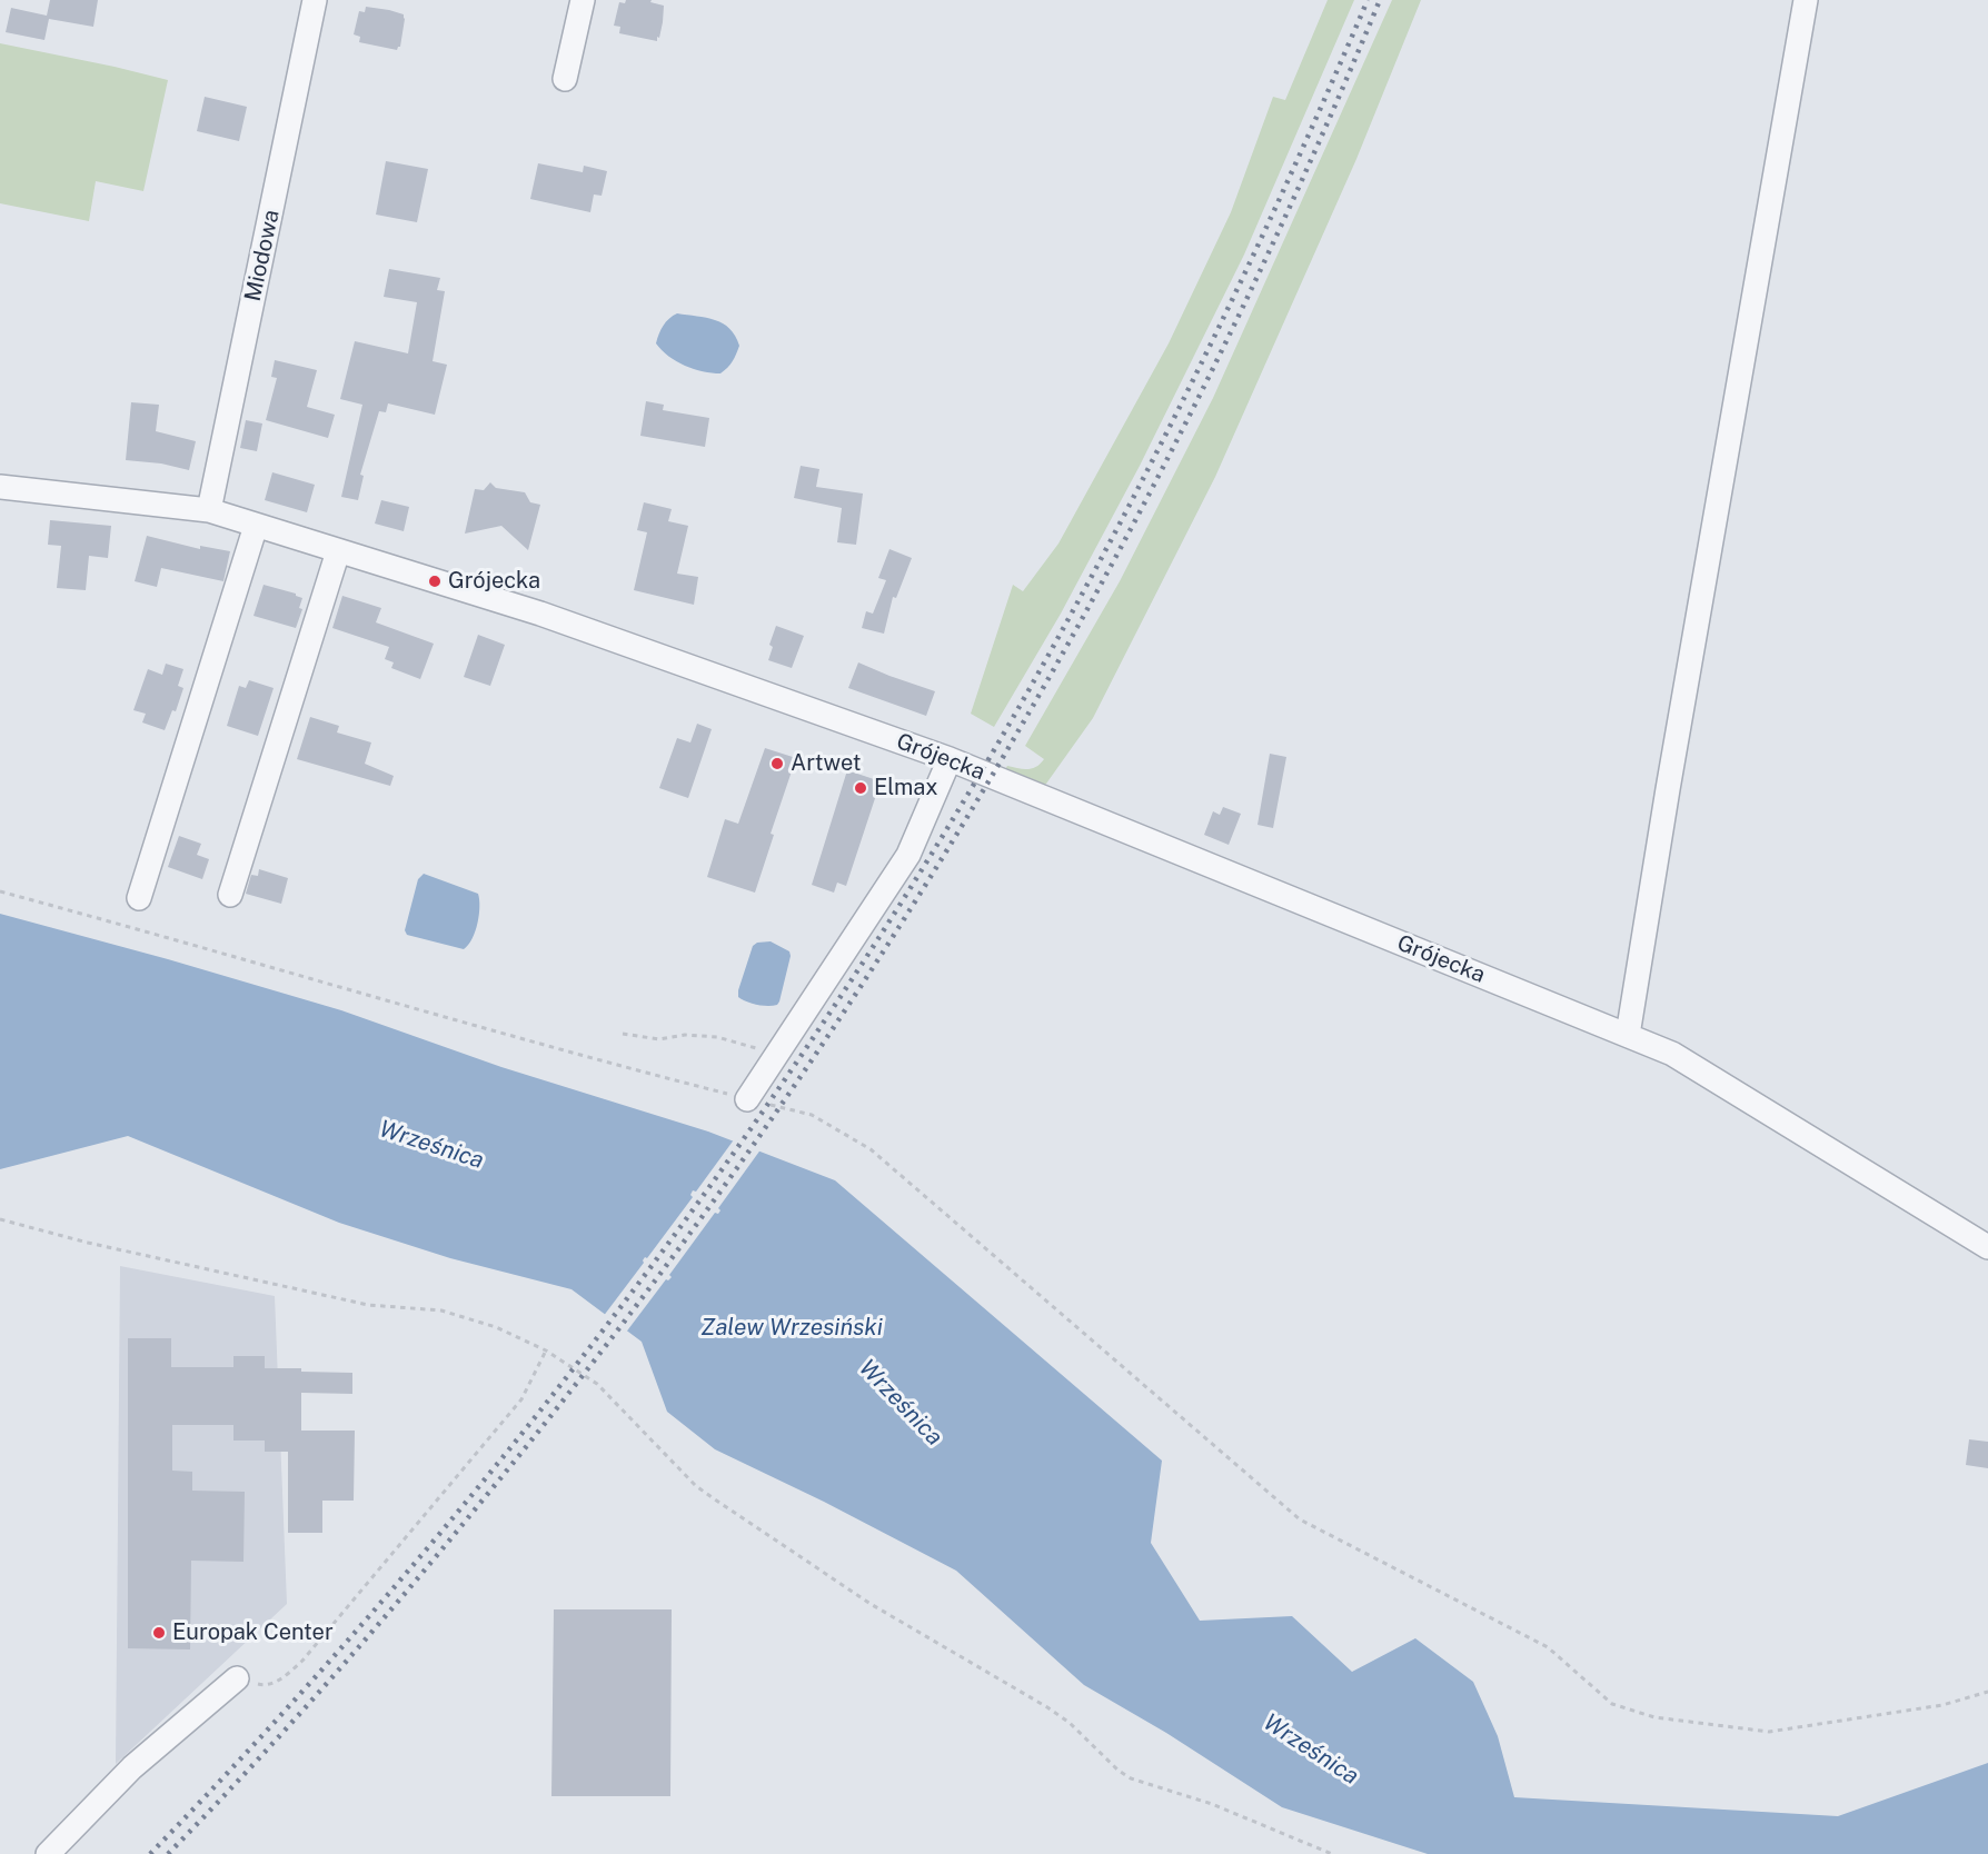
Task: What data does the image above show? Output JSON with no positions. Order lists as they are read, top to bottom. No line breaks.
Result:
{"streets":{"street":["Miodowa","Grójecka"]},"crossings":[["Miodowa","Grójecka"]],"water":["Wrześnica","Zalew Wrzesiński"],"places":["Grójecka","Artwet","Elmax","Europak Center"]}
